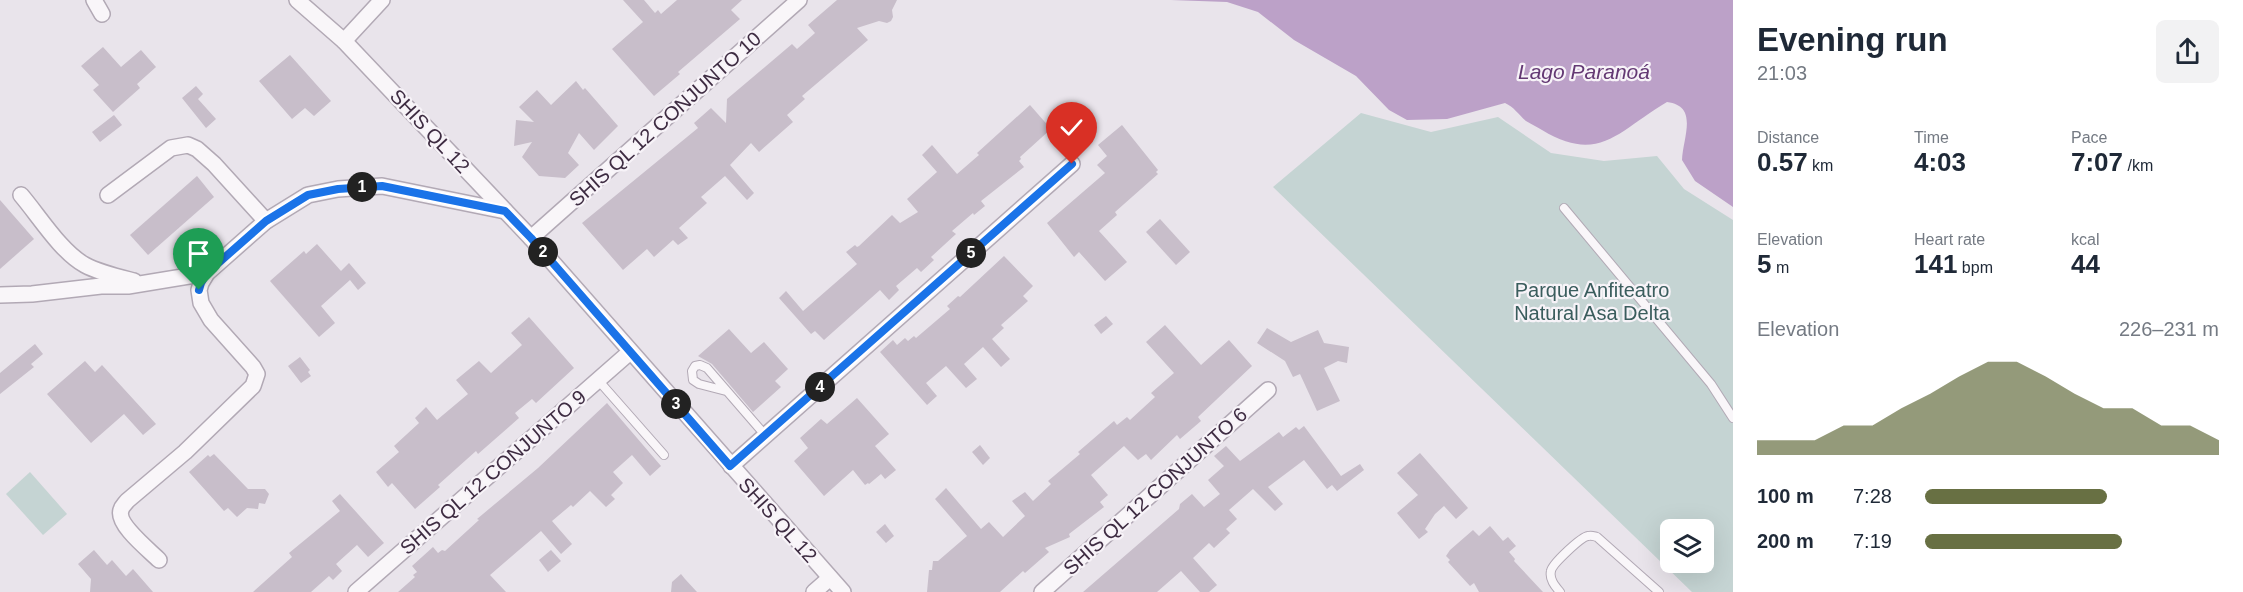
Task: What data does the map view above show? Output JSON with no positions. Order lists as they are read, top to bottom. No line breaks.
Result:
{"streets":{"street":["SHIS QL 12 CONJUNTO 10","SHIS QL 12","SHIS QL 12 CONJUNTO 9","SHIS QL 12 CONJUNTO 6"]},"crossings":[["SHIS QL 12 CONJUNTO 10","SHIS QL 12"],["SHIS QL 12","SHIS QL 12 CONJUNTO 9"]],"water":["Lago Paranoá"],"parks":["Parque Anfiteatro Natural Asa Delta"],"page":{"heading":["Evening run","21:03"],"stats":[["Distance","0.57 km"],["Time","4:03"],["Pace","7:07 /km"],["Elevation","5 m"],["Heart rate","141 bpm"],["kcal","44"]],"pins":["1","2","5","4","3"],"chart":["Elevation","226–231 m"],"list":[{"name":"100 m","note":"7:28"},{"name":"200 m","note":"7:19"}]}}
